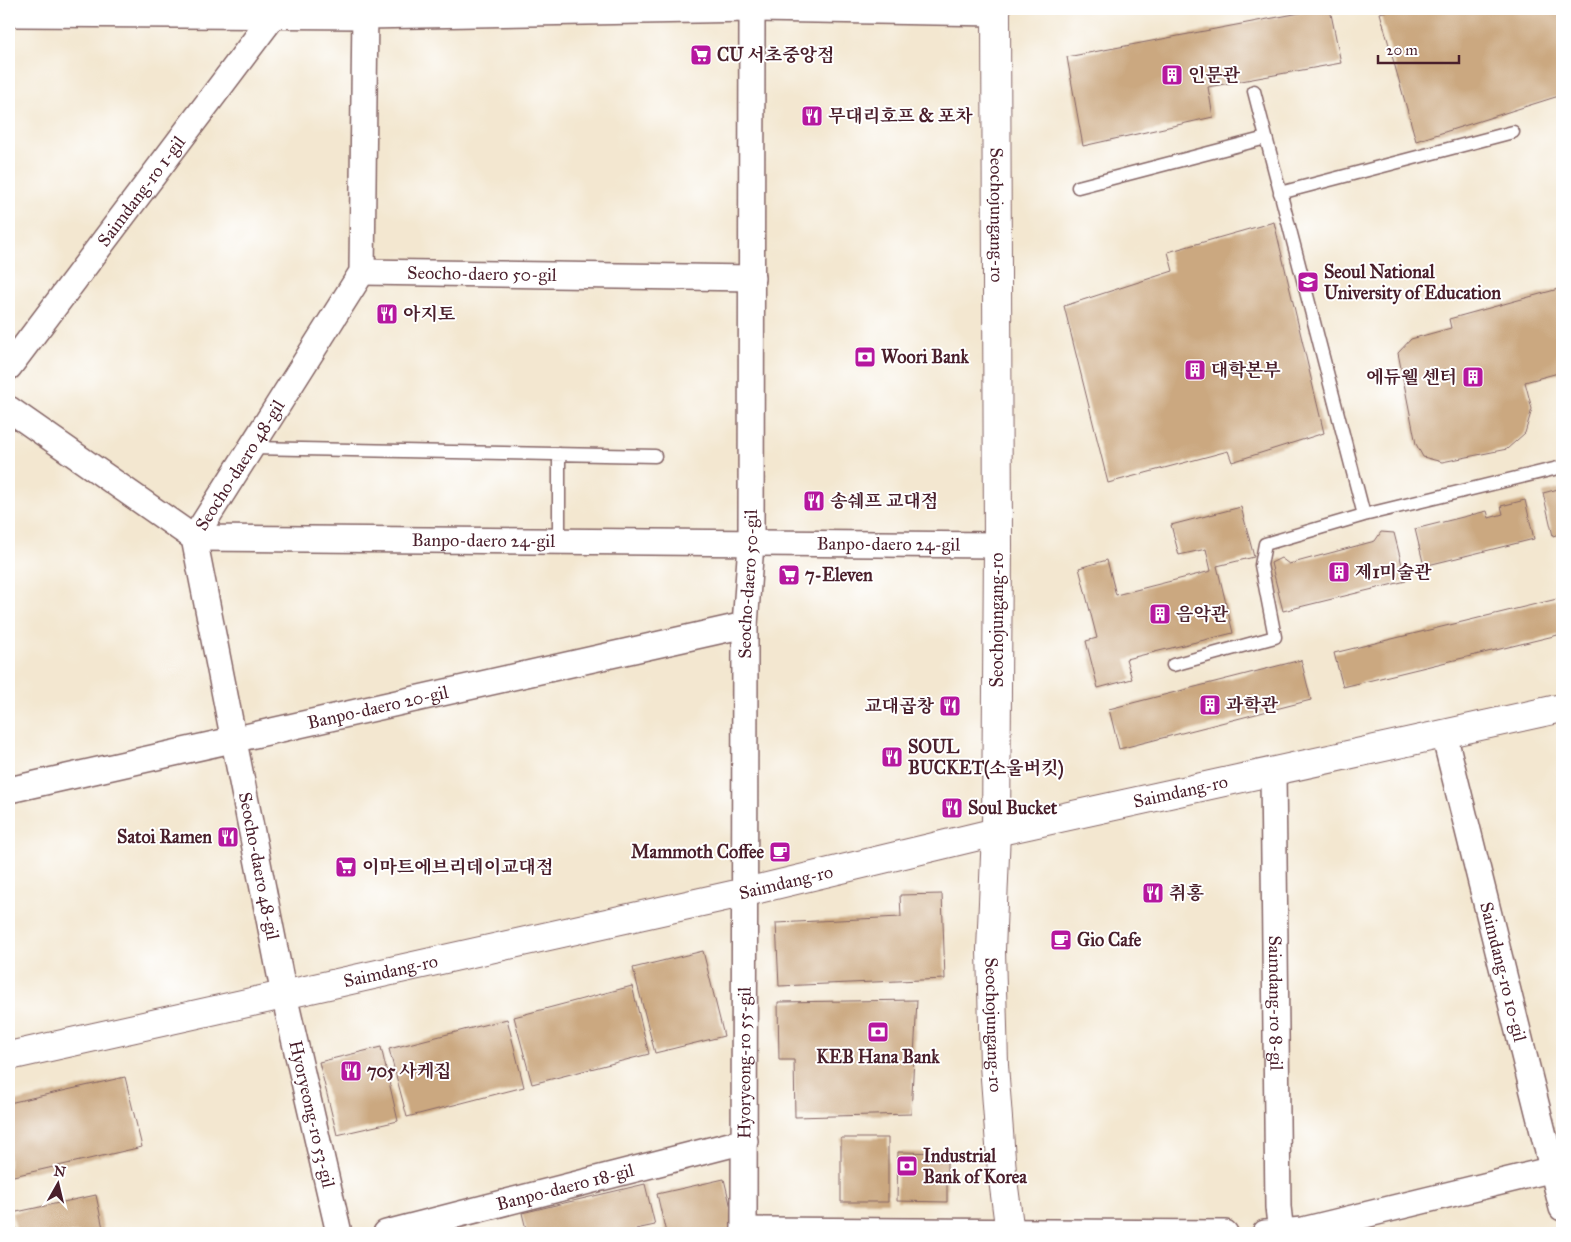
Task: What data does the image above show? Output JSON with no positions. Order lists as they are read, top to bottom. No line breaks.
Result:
{"streets":{"main road":["Seochojungang-ro","Saimdang-ro"],"street":["Saimdang-ro 1-gil","Seocho-daero 50-gil","Seocho-daero 48-gil","Banpo-daero 24-gil","Banpo-daero 20-gil","Saimdang-ro 10-gil","Saimdang-ro 8-gil","Hyoryeong-ro 55-gil","Hyoryeong-ro 53-gil","Banpo-daero 18-gil"]},"crossings":[["Seochojungang-ro","Banpo-daero 24-gil"],["Seochojungang-ro","Saimdang-ro"],["Seocho-daero 50-gil","Seocho-daero 48-gil"],["Seocho-daero 50-gil","Banpo-daero 24-gil"],["Seocho-daero 50-gil","Banpo-daero 20-gil"],["Seocho-daero 50-gil","Saimdang-ro"],["Seocho-daero 50-gil","Hyoryeong-ro 55-gil"],["Seocho-daero 48-gil","Banpo-daero 24-gil"],["Seocho-daero 48-gil","Banpo-daero 20-gil"],["Seocho-daero 48-gil","Saimdang-ro"],["Seocho-daero 48-gil","Hyoryeong-ro 53-gil"],["Saimdang-ro","Saimdang-ro 10-gil"],["Saimdang-ro","Saimdang-ro 8-gil"],["Saimdang-ro","Hyoryeong-ro 55-gil"],["Saimdang-ro","Hyoryeong-ro 53-gil"],["Hyoryeong-ro 55-gil","Banpo-daero 18-gil"]],"places":{"supermarket":["CU 서초중앙점","7-Eleven","이마트에브리데이교대점"],"building":["인문관","대학본부","에듀웰 센터","제1미술관","음악관","과학관"],"restaurant":["무대리호프 & 포차","아지토","송쉐프 교대점","교대곱창","SOUL BUCKET(소울버킷)","Soul Bucket","Satoi Ramen","취홍","705 사케집"],"school or university":["Seoul National University of Education"],"bank":["Woori Bank","KEB Hana Bank","Industrial Bank of Korea"],"cafe":["Mammoth Coffee","Gio Cafe"]},"scale_bar":"20 m","north":"top"}
